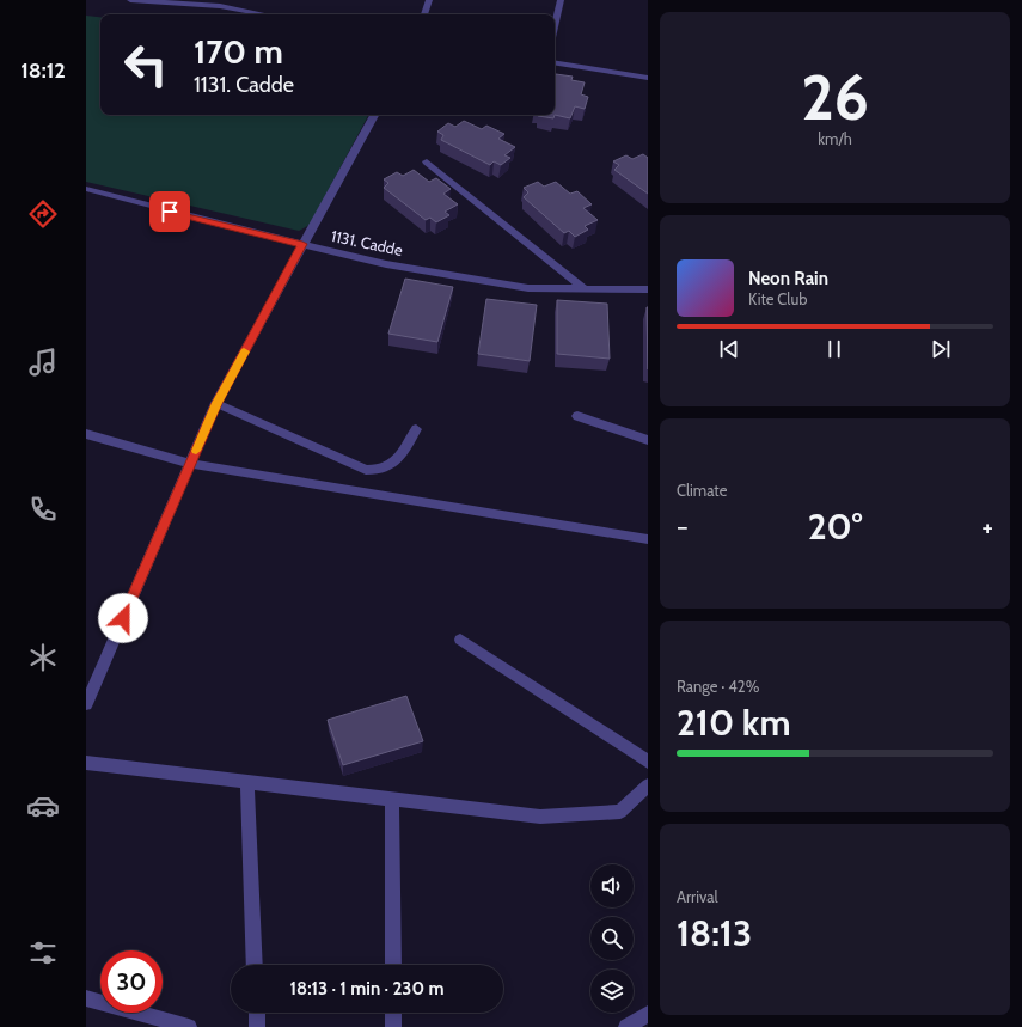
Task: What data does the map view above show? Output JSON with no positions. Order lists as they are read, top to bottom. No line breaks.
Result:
{"streets":{"street":["1131. Cadde"]},"page":{"tabs":"18:12","tile":[["26","km/h"],"Climate",["Range · 42%","210 km"],["Arrival","18:13"]],"turn":["170 m","1131. Cadde"],"song":["Neon Rain","Kite Club"],"heat":["−","20°","+"],"limit":"30","trip":"18:13 · 1 min · 230 m"}}
